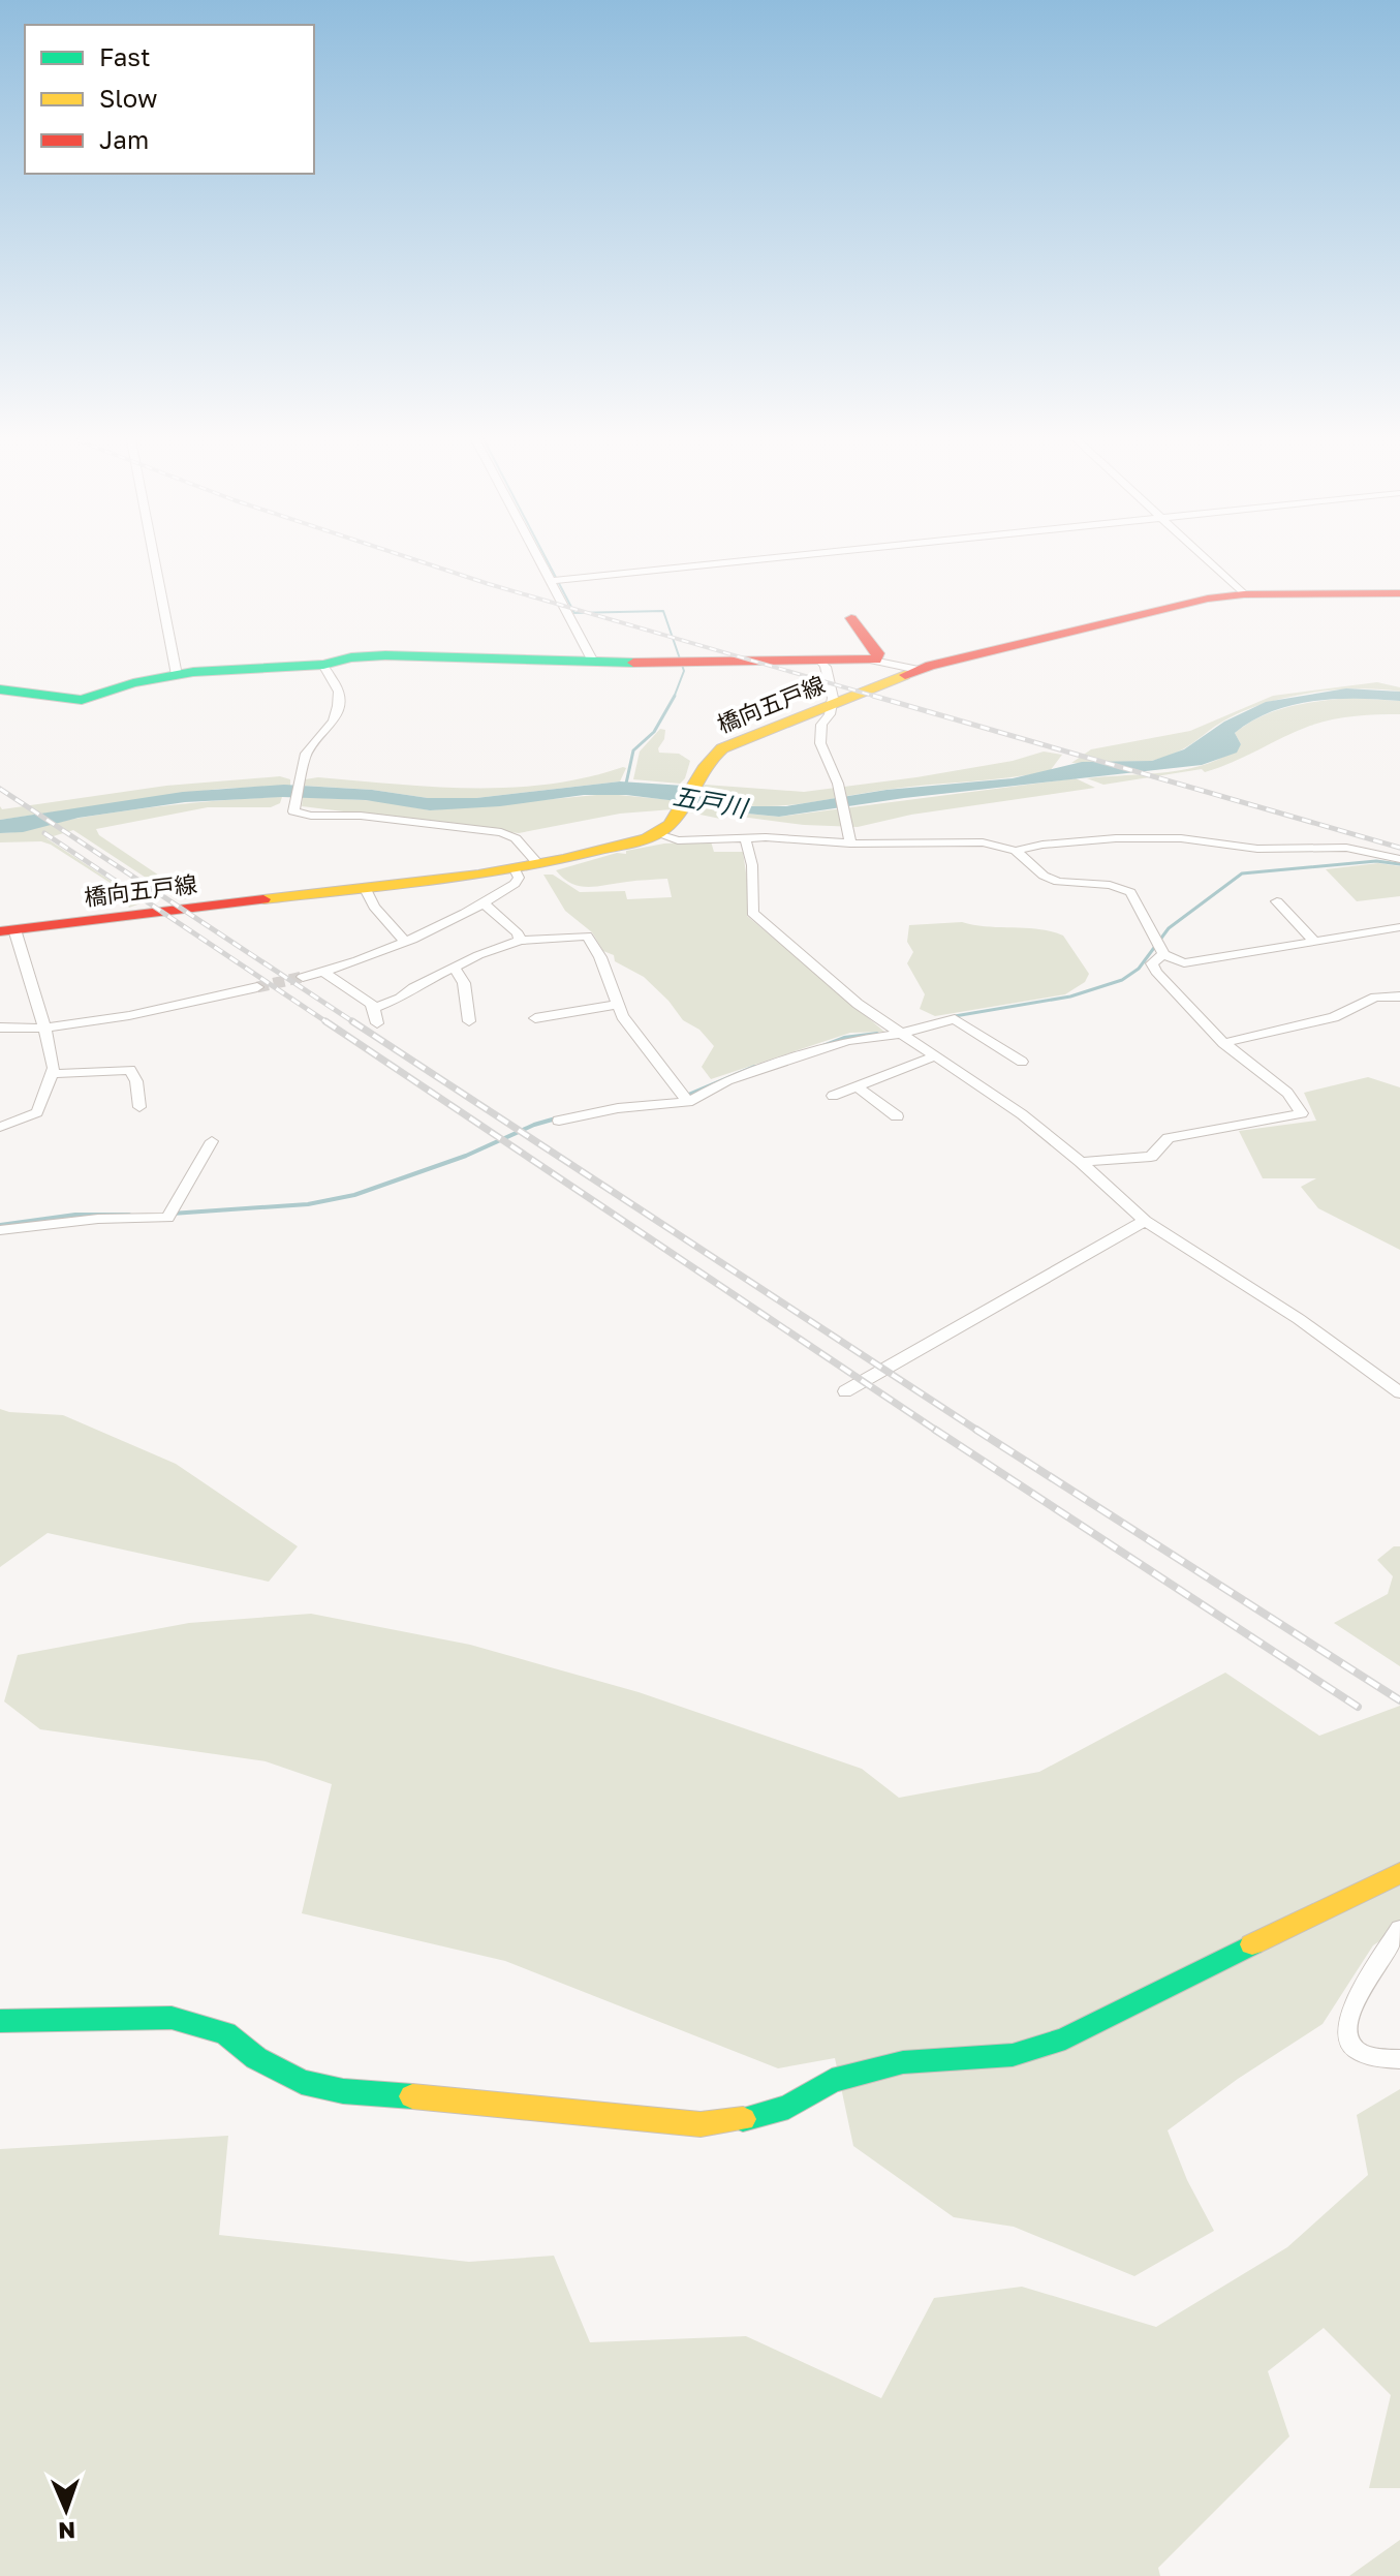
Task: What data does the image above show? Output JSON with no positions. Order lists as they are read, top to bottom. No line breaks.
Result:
{"streets":{"street":["橋向五戸線"]},"water":["五戸川"],"legend":["Fast","Slow","Jam"],"north":"bottom"}
